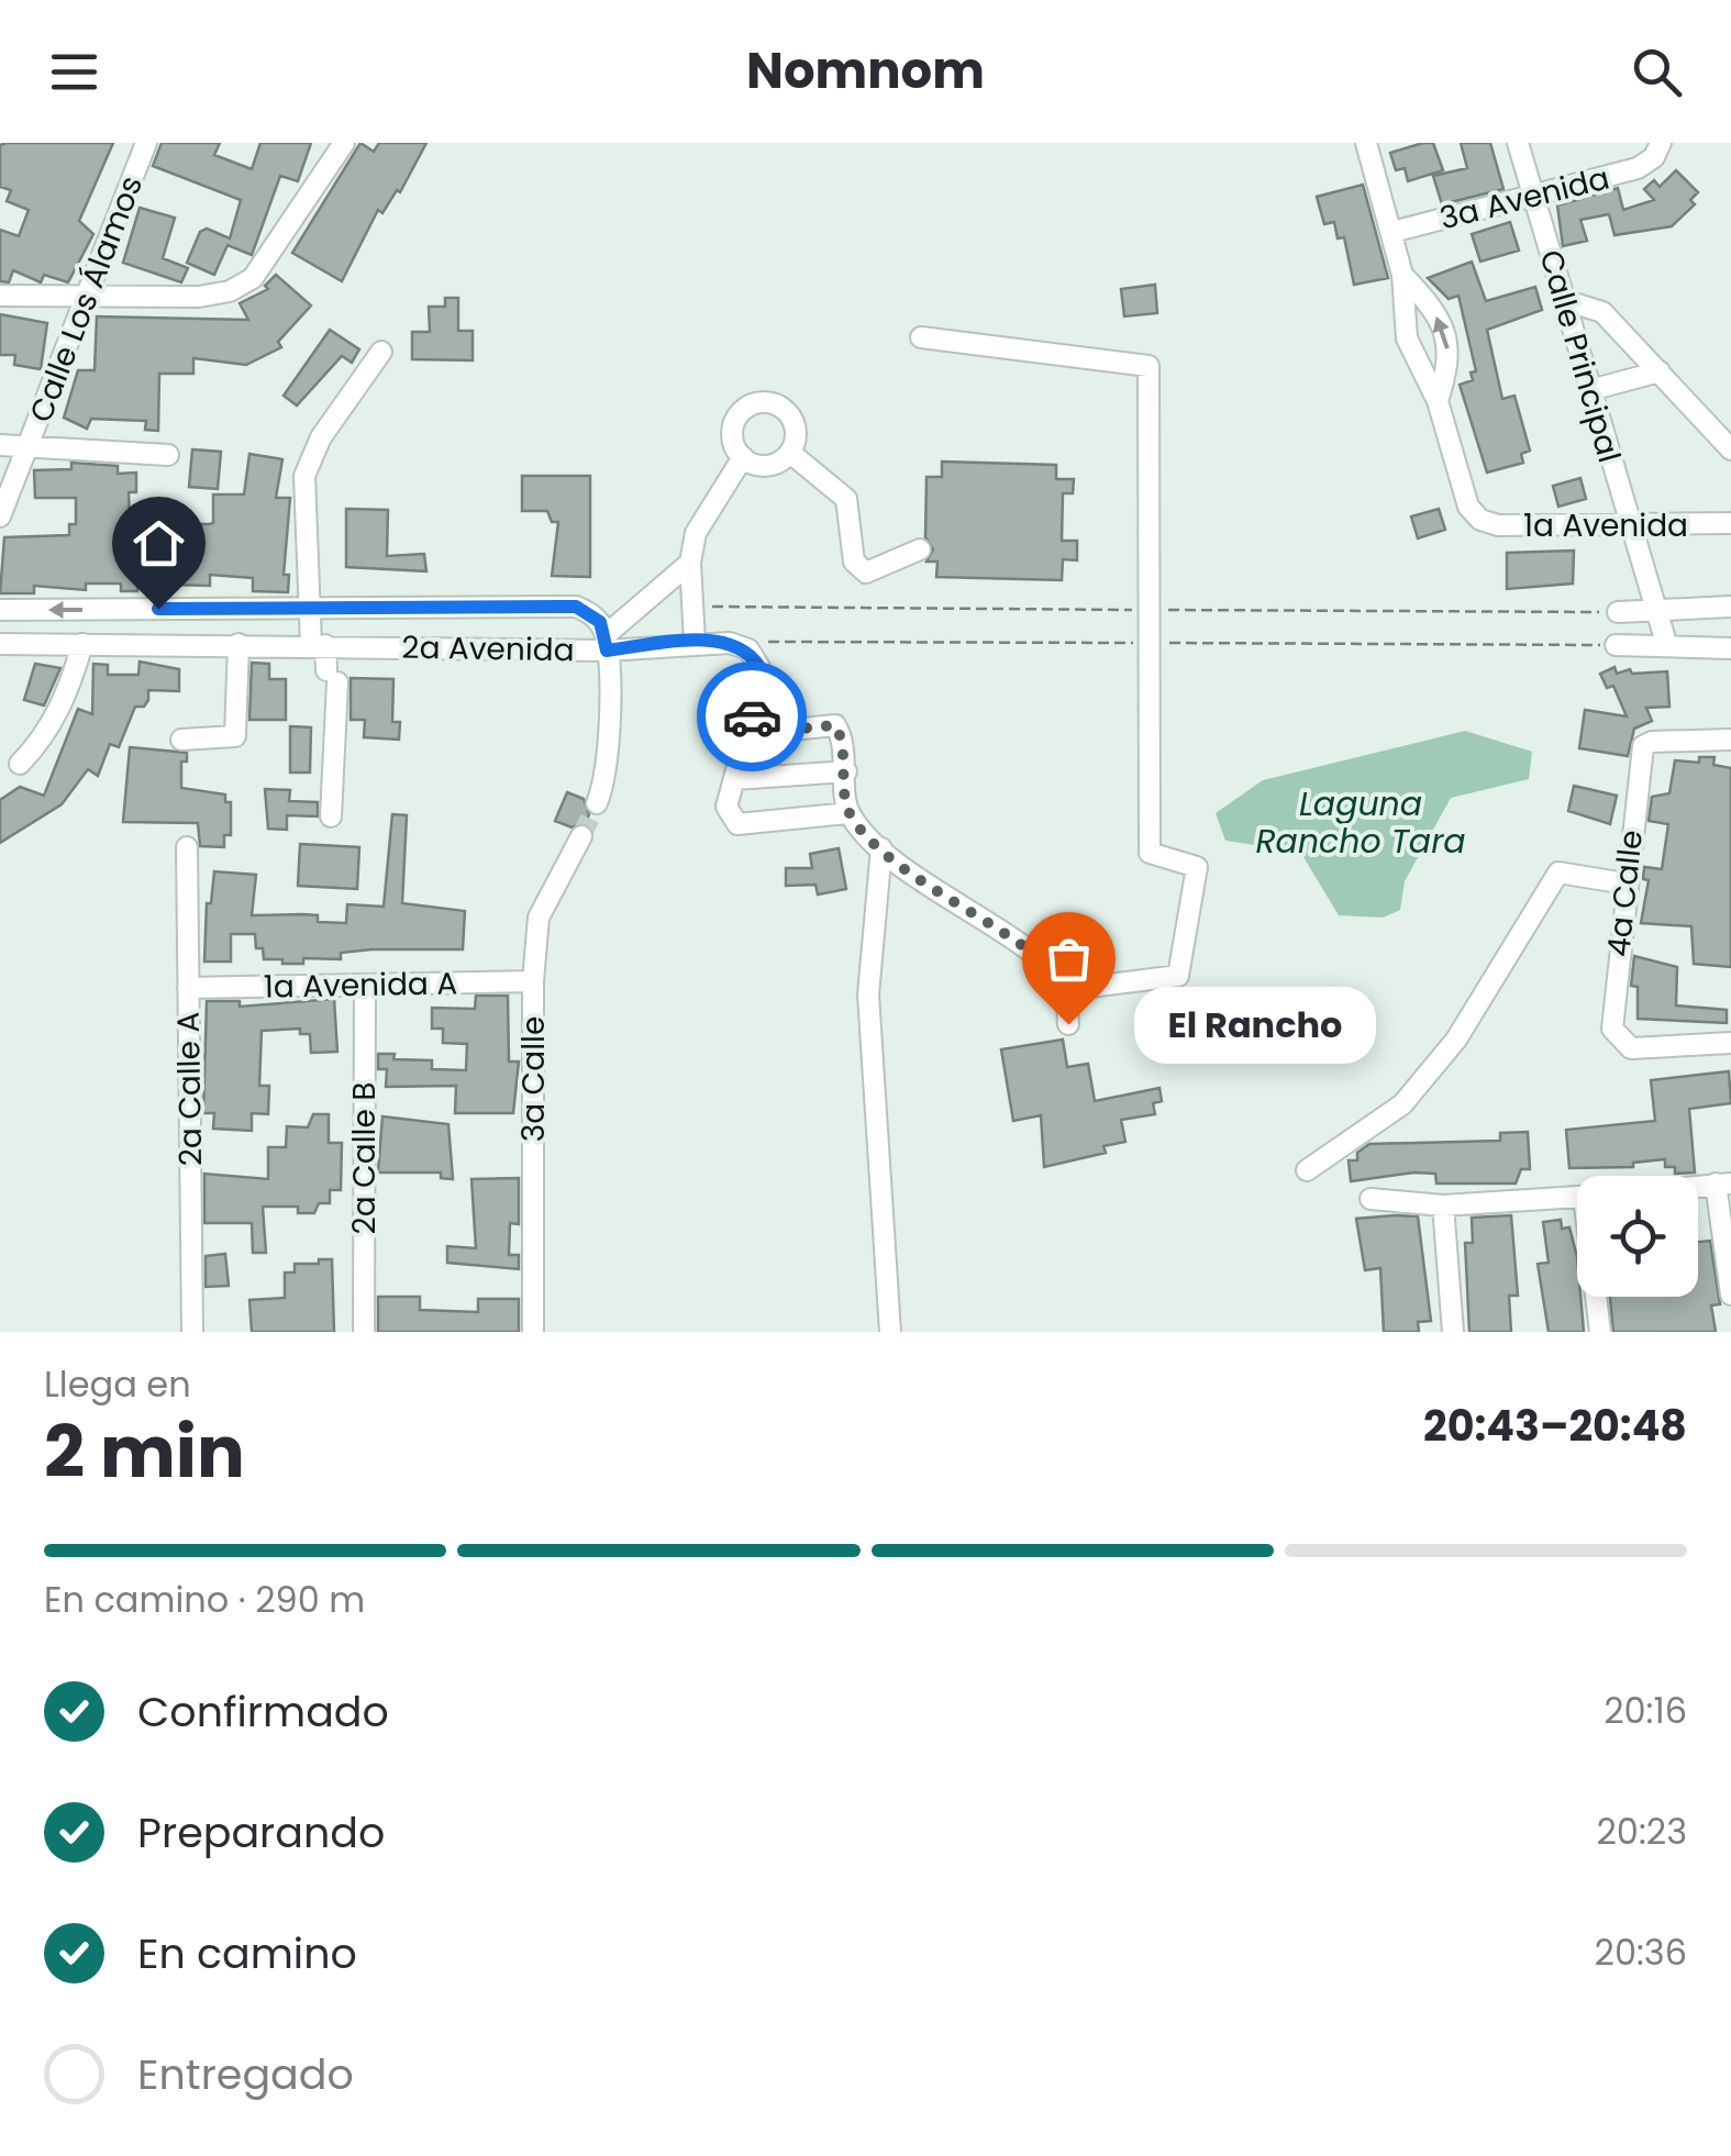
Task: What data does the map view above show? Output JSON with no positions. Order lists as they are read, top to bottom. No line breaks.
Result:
{"streets":{"street":["3a Avenida","Calle Los Álamos","Calle Principal","1a Avenida","2a Avenida","4a Calle","1a Avenida A","3a Calle","2a Calle A","2a Calle B"]},"crossings":[["3a Avenida","Calle Principal"],["Calle Principal","1a Avenida"],["1a Avenida A","3a Calle"],["1a Avenida A","2a Calle A"],["1a Avenida A","2a Calle B"]],"water":["Laguna Rancho Tara"],"places":["El Rancho"],"page":{"header":"Nomnom","bubble":"El Rancho","heading":["2 min","Llega en","20:43–20:48"],"bar":"En camino · 290 m","list":[["Confirmado","20:16"],["Preparando","20:23"],["En camino","20:36"],"Entregado"]}}
